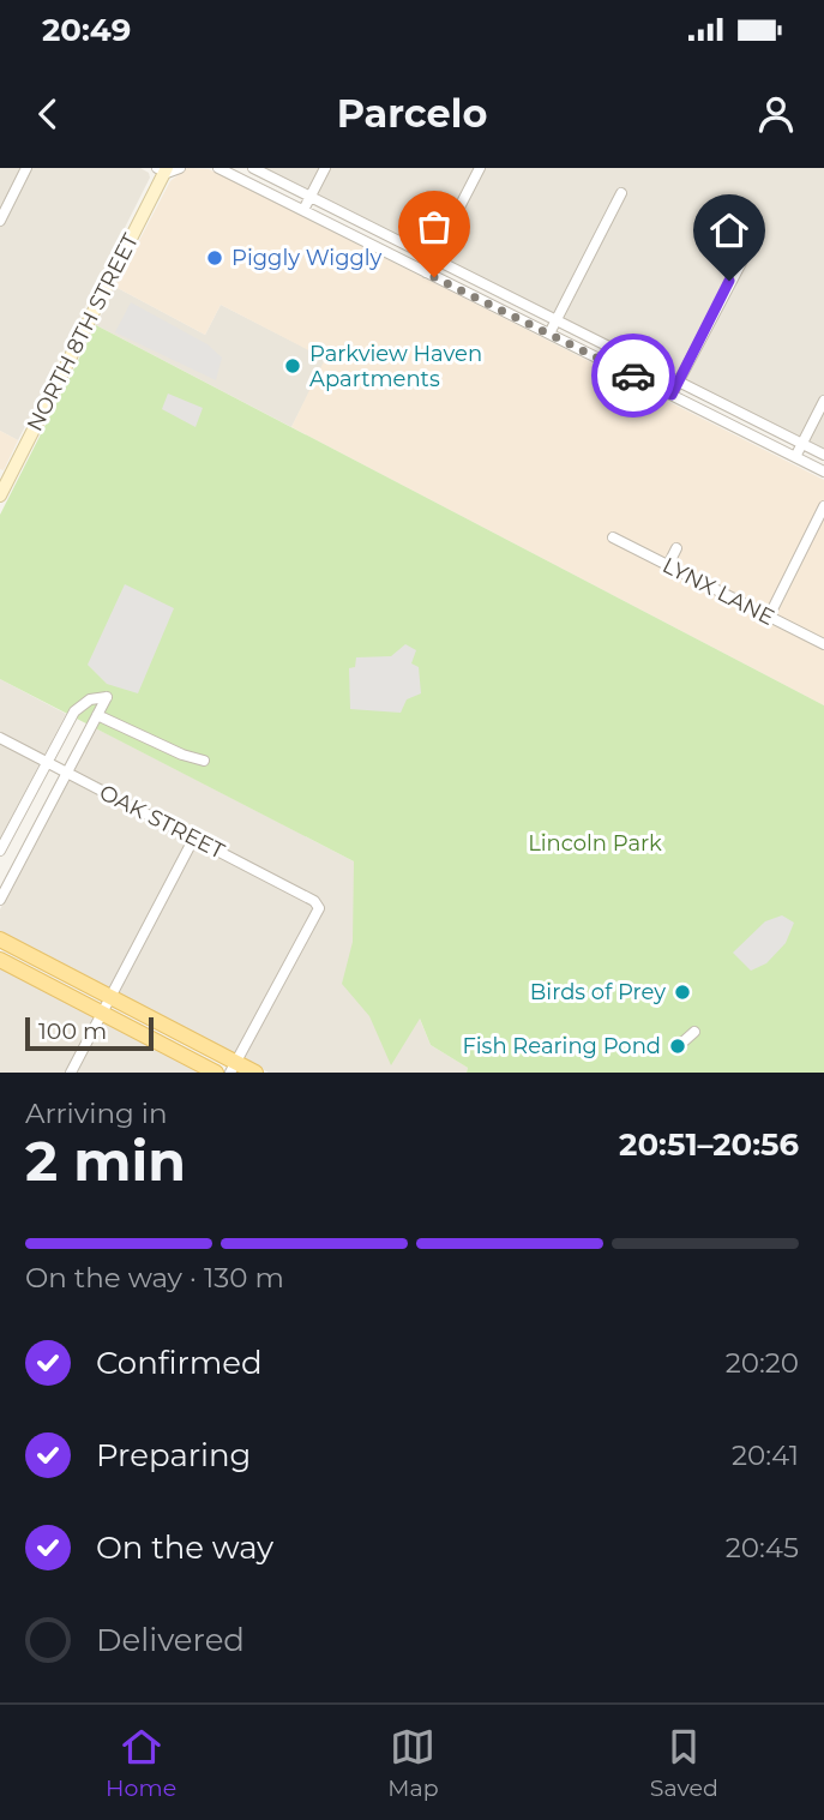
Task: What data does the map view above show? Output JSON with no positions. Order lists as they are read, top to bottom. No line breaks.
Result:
{"streets":{"street":["NORTH 8TH STREET","LYNX LANE","OAK STREET"]},"parks":["Lincoln Park"],"places":["Piggly Wiggly","Parkview Haven Apartments","Birds of Prey","Fish Rearing Pond"],"scale_bar":"100 m","page":{"status":"20:49","header":"Parcelo","scale":"100 m","heading":["2 min","Arriving in","20:51–20:56"],"bar":"On the way · 130 m","list":[["Confirmed","20:20"],["Preparing","20:41"],["On the way","20:45"],"Delivered"],"tabs":["Home","Map","Saved"]}}
